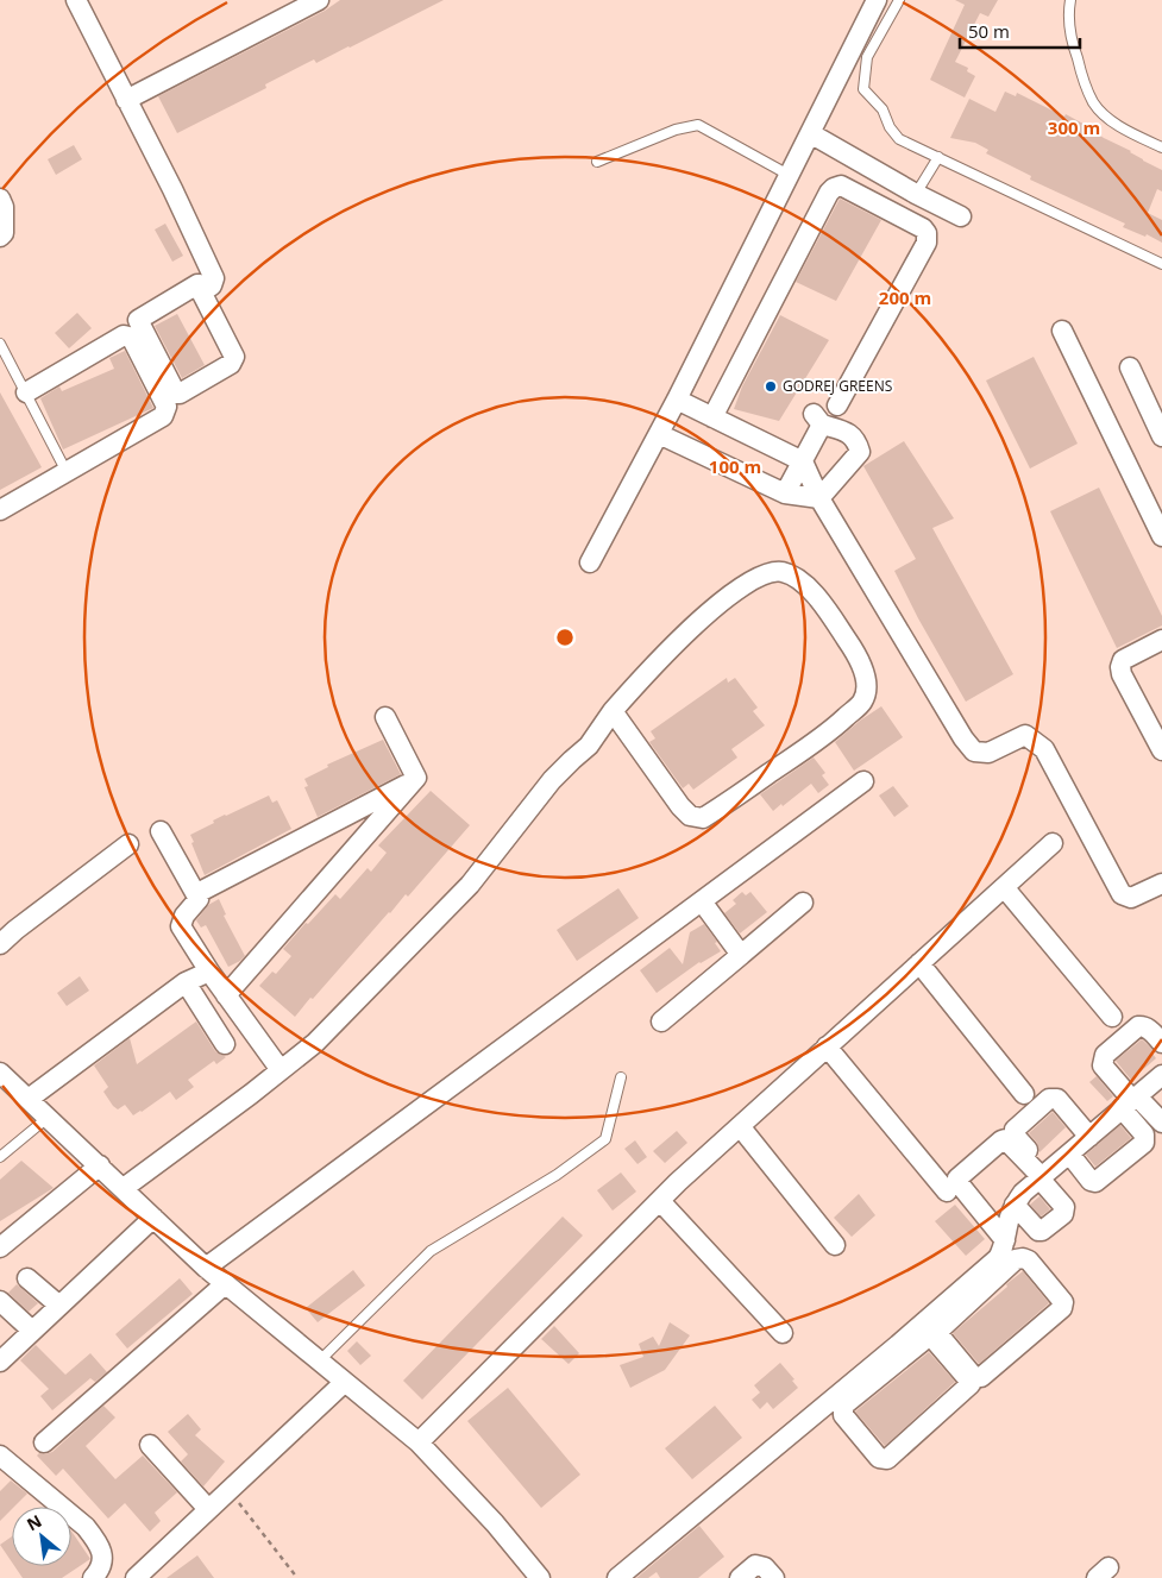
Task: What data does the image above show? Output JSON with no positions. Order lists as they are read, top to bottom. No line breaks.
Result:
{"places":["GODREJ GREENS"],"scale_bar":"50 m","north":"top left","rings":["300 m","200 m","100 m"]}
